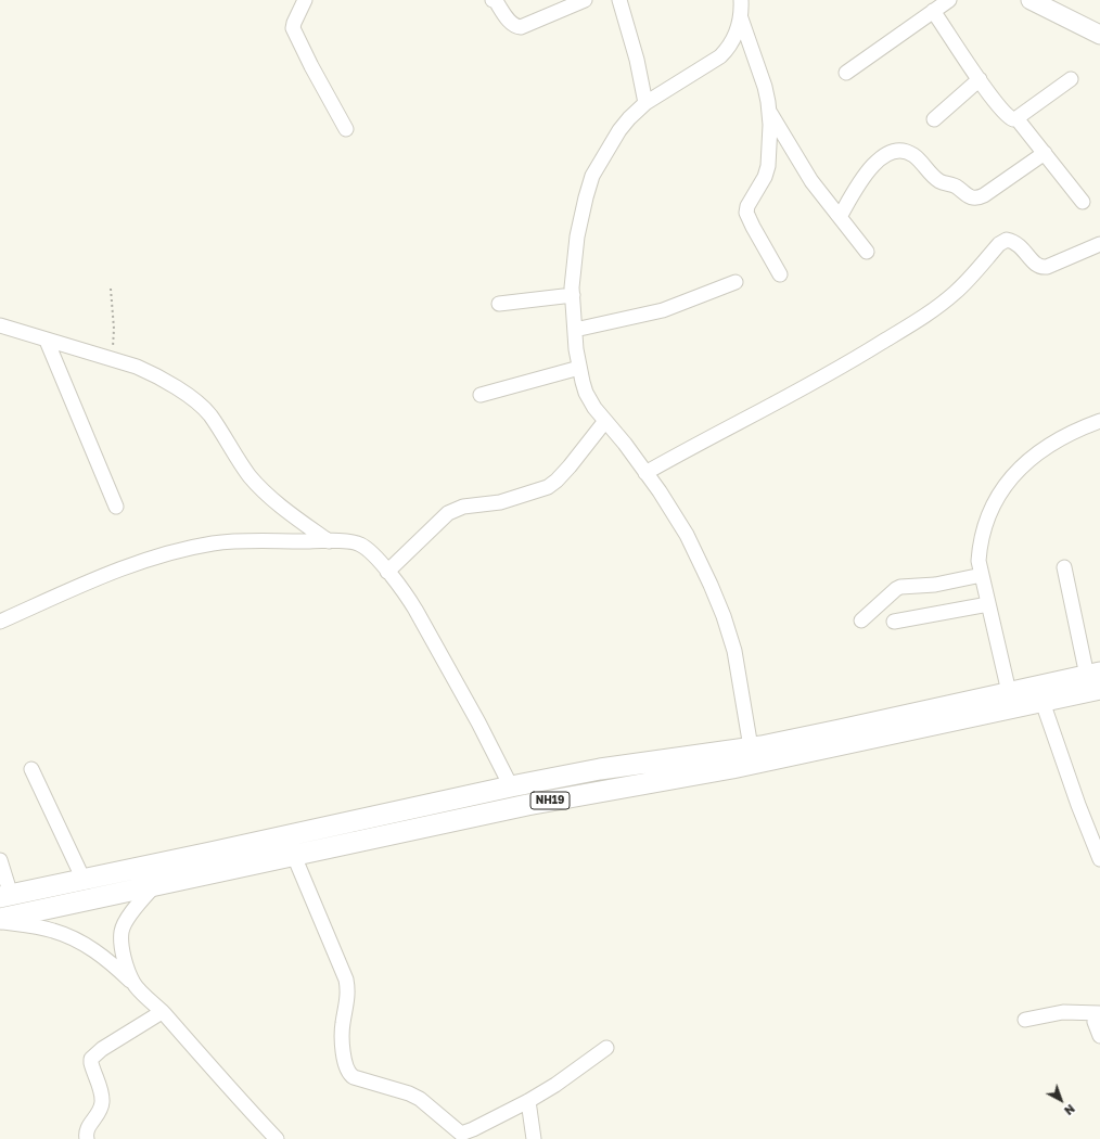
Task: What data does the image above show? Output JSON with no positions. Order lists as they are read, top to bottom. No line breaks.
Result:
{"streets":{"highway":["NH19"]},"north":"bottom right"}
